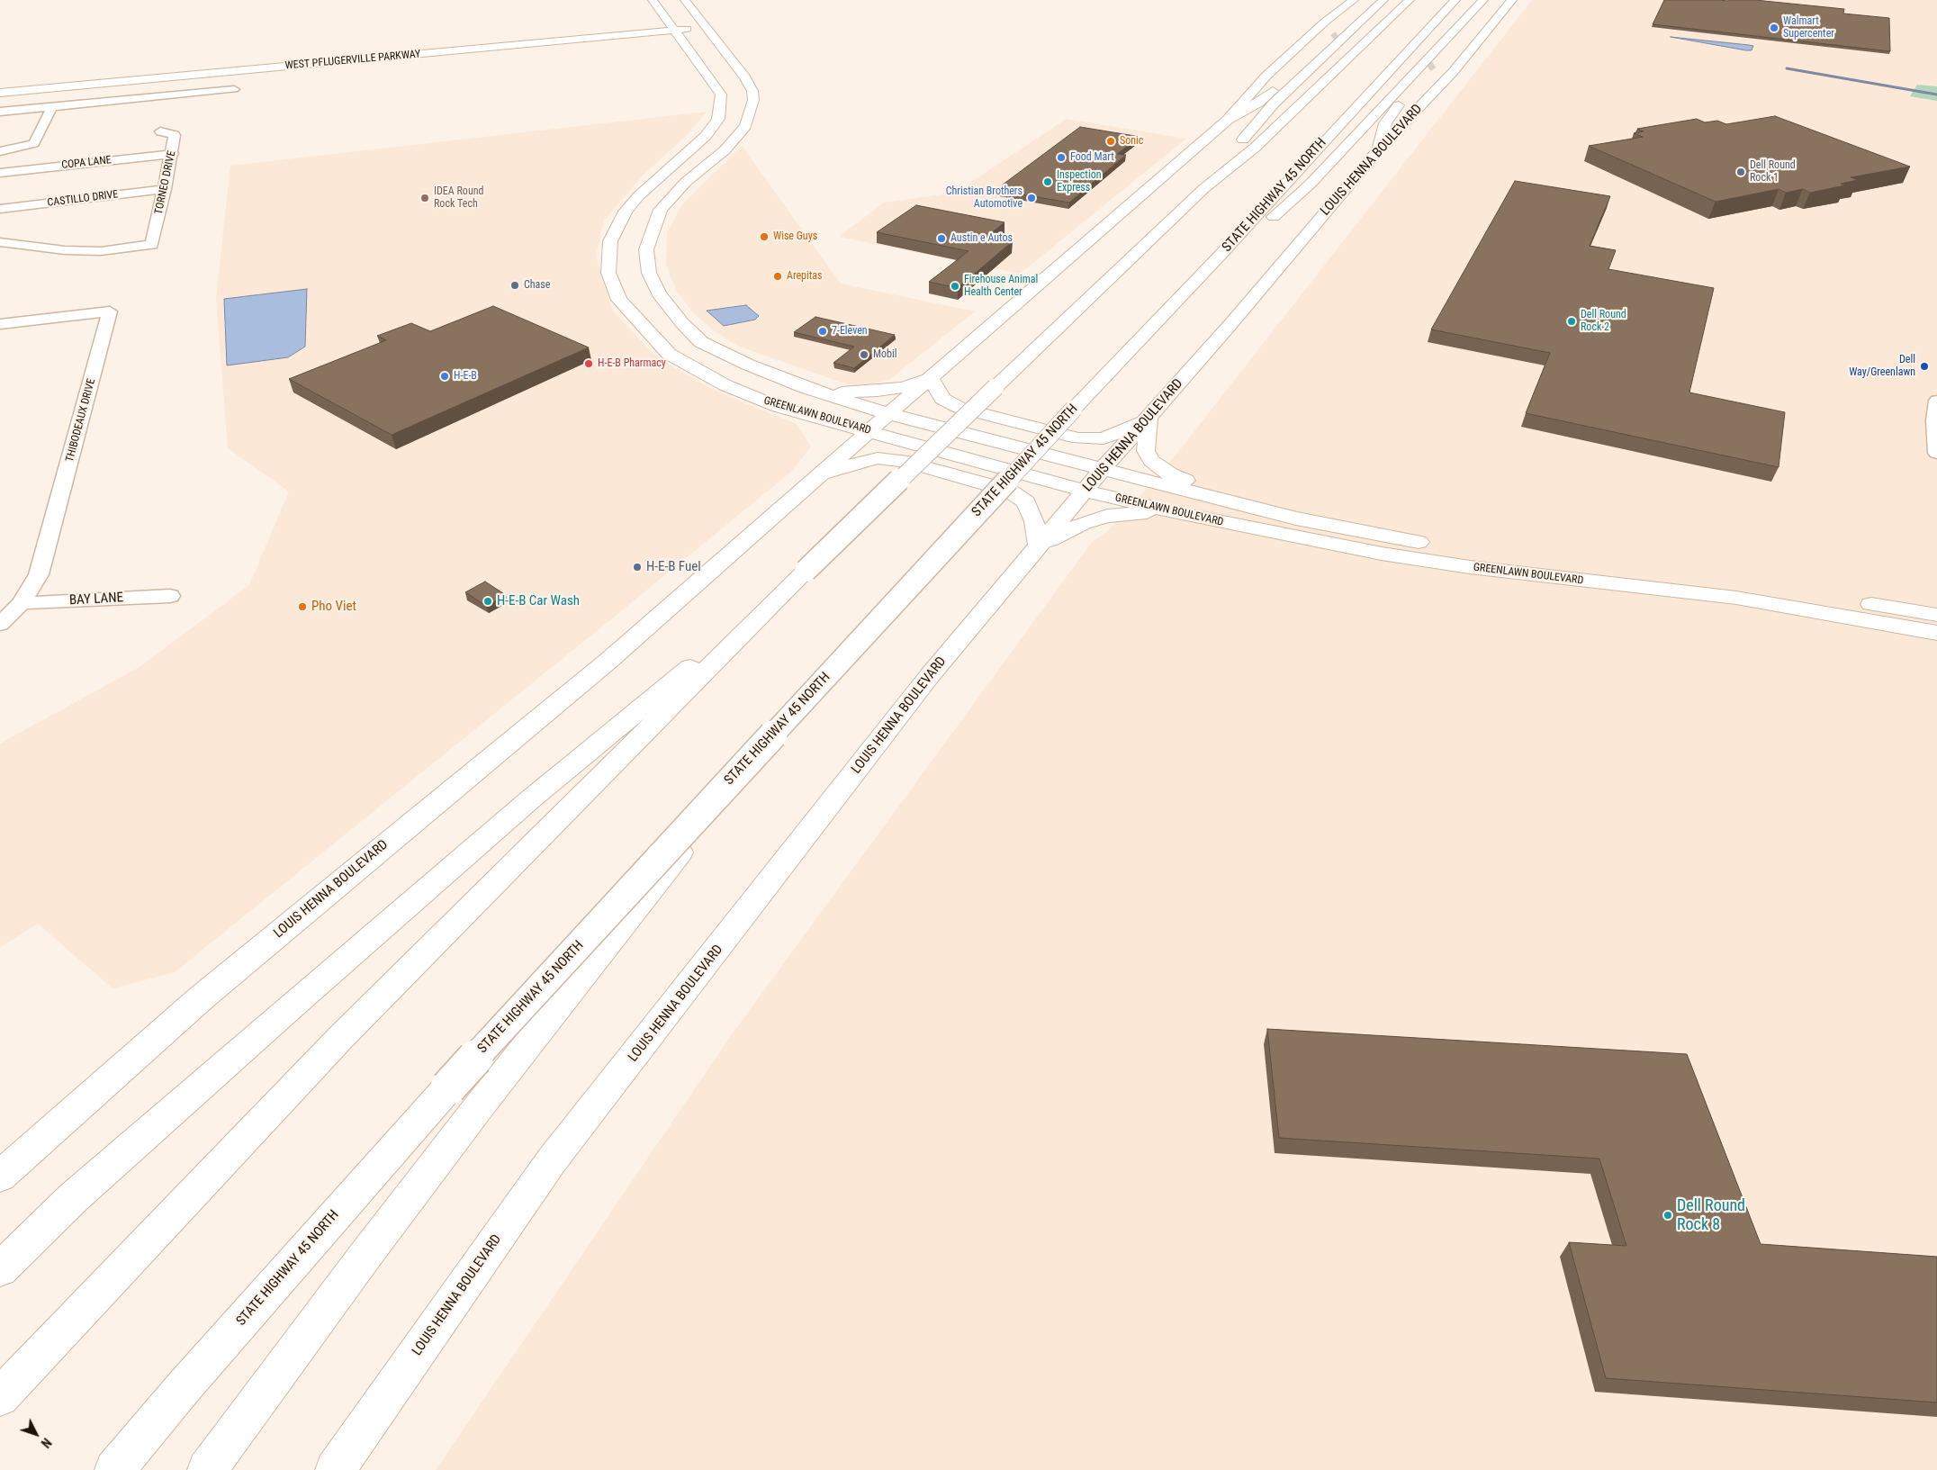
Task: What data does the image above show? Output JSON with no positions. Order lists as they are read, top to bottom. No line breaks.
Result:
{"streets":{"main road":["WEST PFLUGERVILLE PARKWAY","LOUIS HENNA BOULEVARD","STATE HIGHWAY 45 NORTH","GREENLAWN BOULEVARD"],"street":["COPA LANE","TORNEO DRIVE","CASTILLO DRIVE","THIBODEAUX DRIVE","BAY LANE"]},"crossings":[["WEST PFLUGERVILLE PARKWAY","GREENLAWN BOULEVARD"],["LOUIS HENNA BOULEVARD","GREENLAWN BOULEVARD"],["COPA LANE","TORNEO DRIVE"],["TORNEO DRIVE","CASTILLO DRIVE"],["THIBODEAUX DRIVE","BAY LANE"]],"places":["Walmart Supercenter","Sonic","Food Mart","Dell Round Rock 1","Inspection Express","IDEA Round Rock Tech","Christian Brothers Automotive","Wise Guys","Austin e Autos","Arepitas","Chase","Firehouse Animal Health Center","Dell Round Rock 2","7-Eleven","Mobil","H-E-B Pharmacy","Dell Way/Greenlawn","H-E-B","H-E-B Fuel","H-E-B Car Wash","Pho Viet","Dell Round Rock 8"],"north":"bottom right"}
